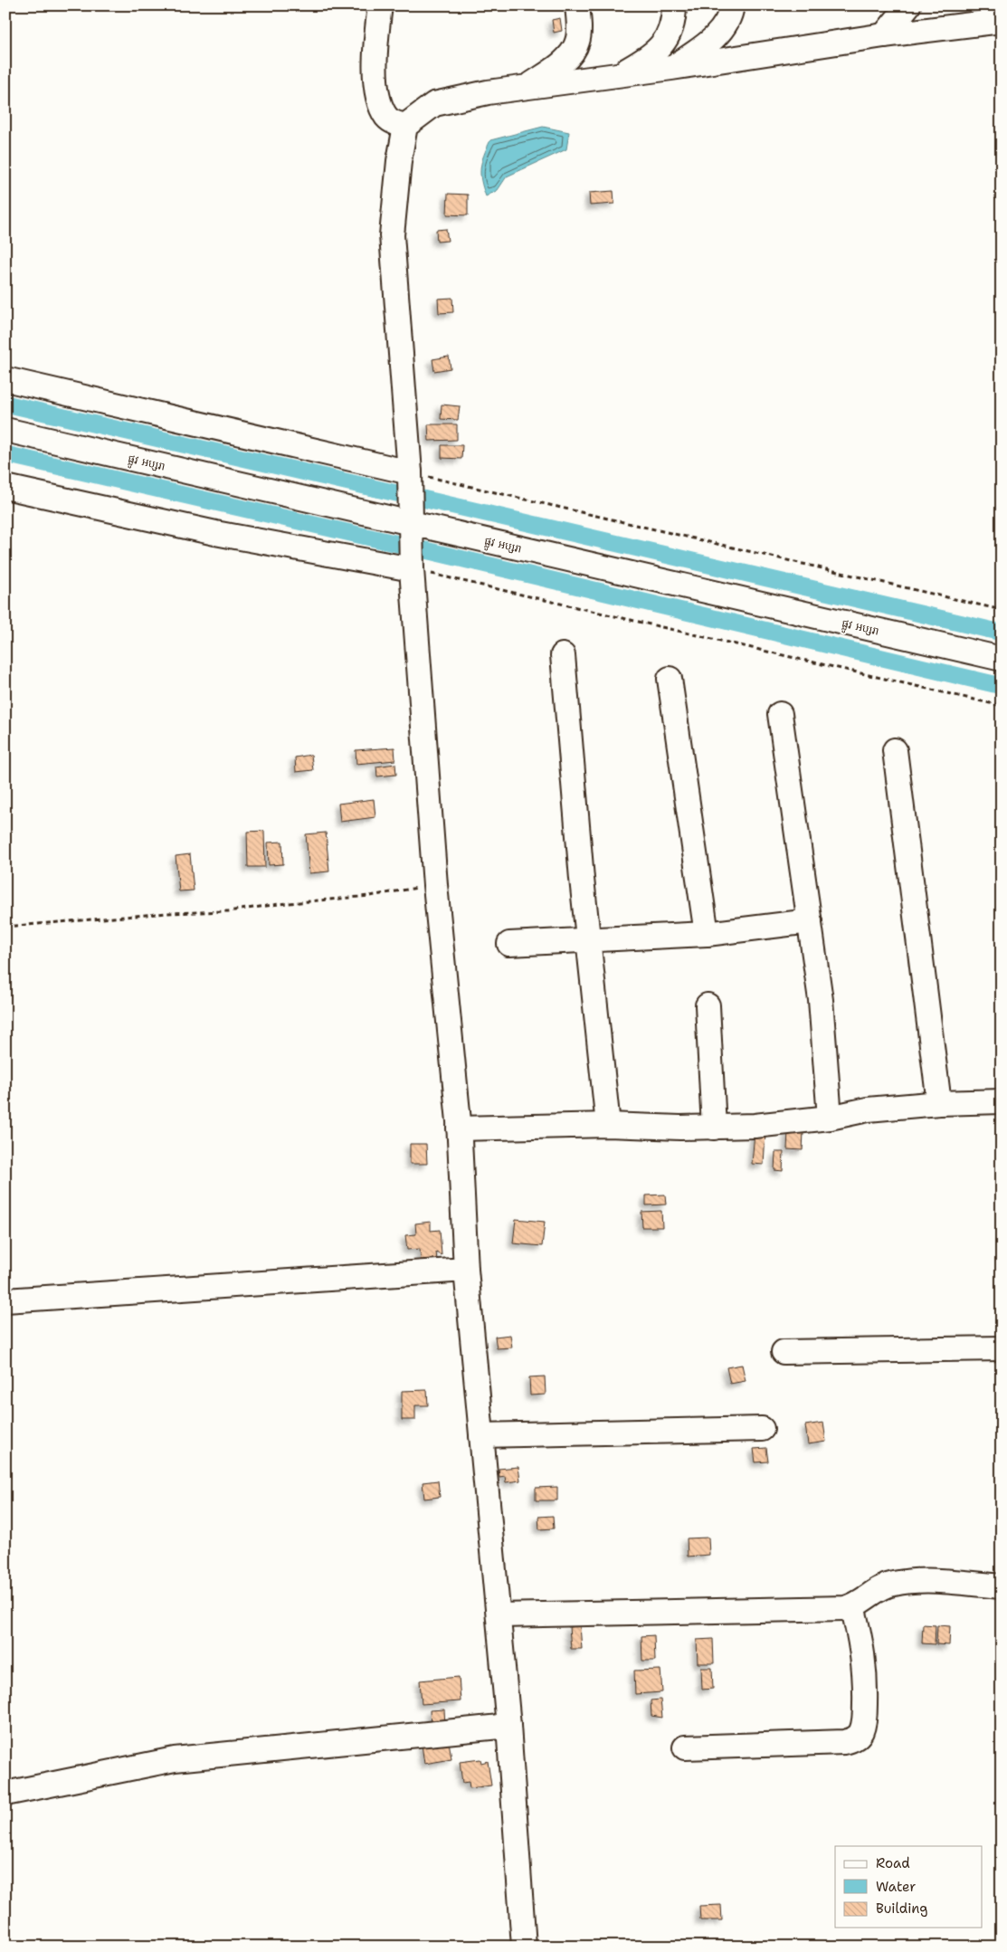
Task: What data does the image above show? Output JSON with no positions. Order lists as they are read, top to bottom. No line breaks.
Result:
{"streets":{"street":["ផ្លូវ អប្សរា"]},"legend":["Road","Water","Building"]}
